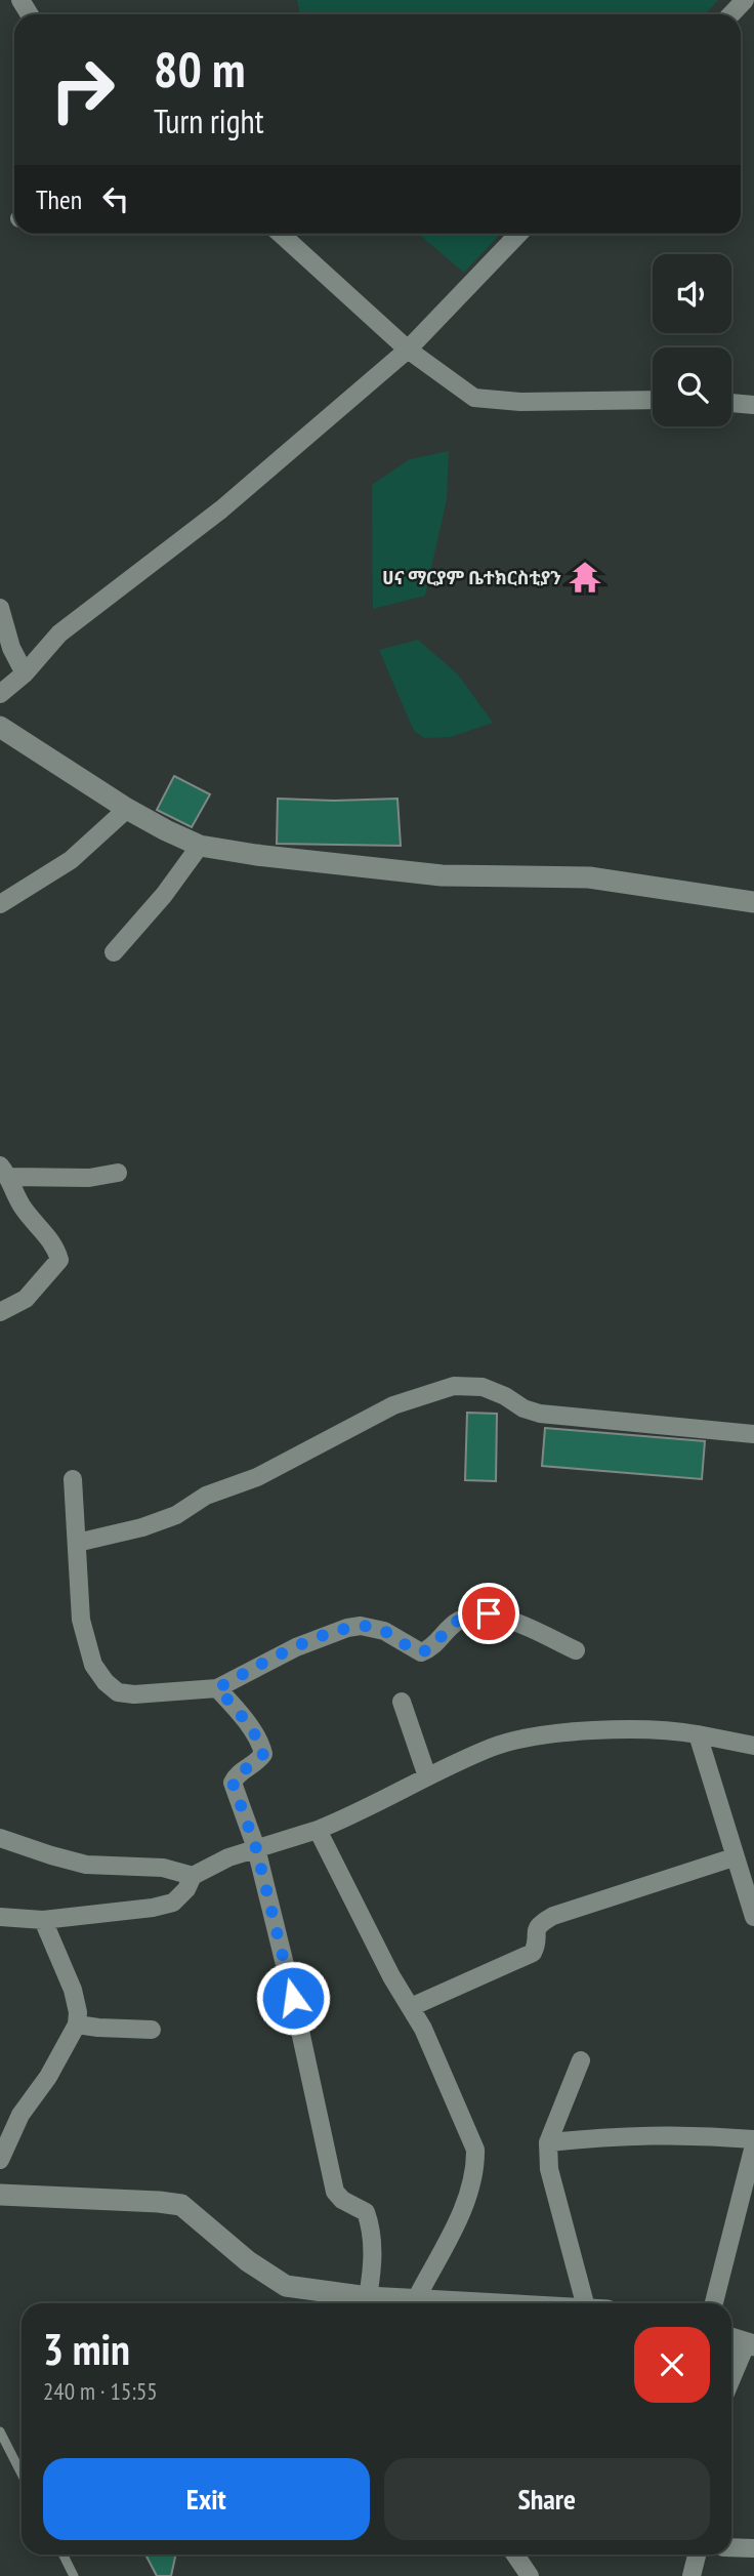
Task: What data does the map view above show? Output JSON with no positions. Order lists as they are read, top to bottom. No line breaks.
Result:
{"places":{"temple":["ሀና ማርያም ቤተክርስቲያን"]},"page":{"turn":["80 m","Turn right"],"then":"Then","heading":["3 min","240 m · 15:55"],"buttons":["Exit","Share"]}}
